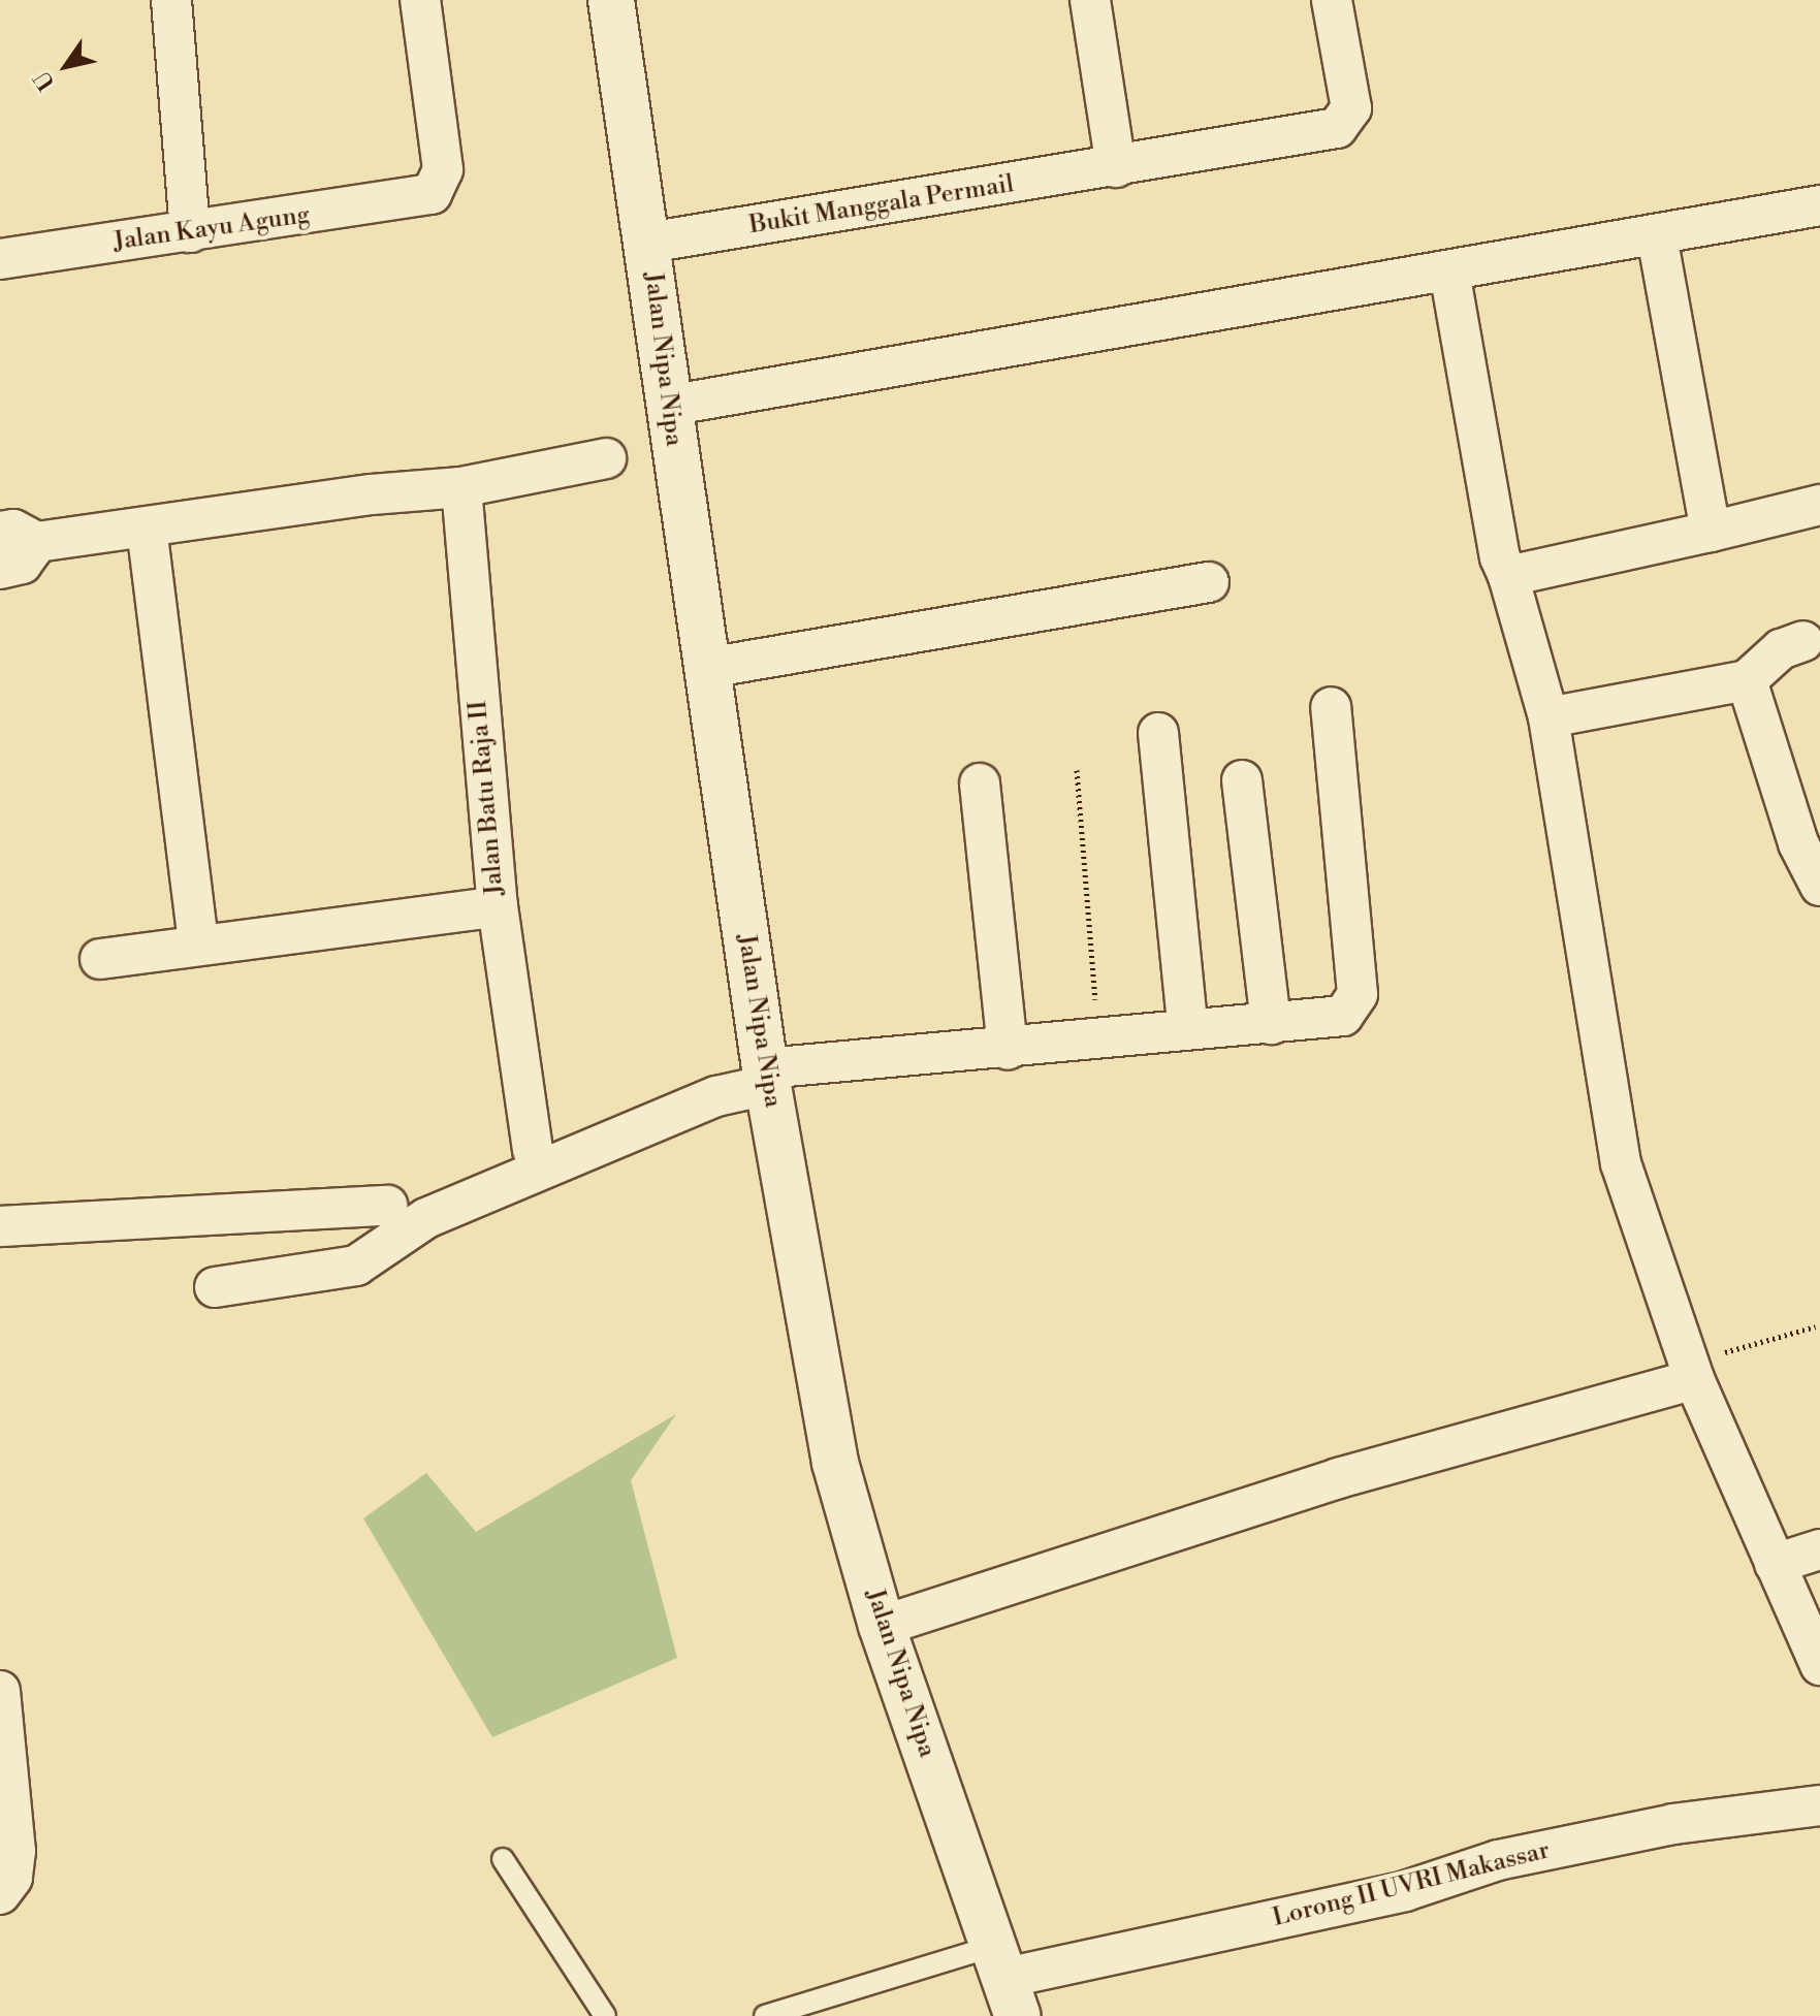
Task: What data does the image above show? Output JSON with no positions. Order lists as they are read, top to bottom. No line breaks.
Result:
{"streets":{"street":["Bukit Manggala Permail","Jalan Kayu Agung","Jalan Nipa Nipa","Jalan Batu Raja II","Lorong II UVRI Makassar"]},"crossings":[["Bukit Manggala Permail","Jalan Nipa Nipa"],["Jalan Nipa Nipa","Lorong II UVRI Makassar"]],"north":"bottom left"}
